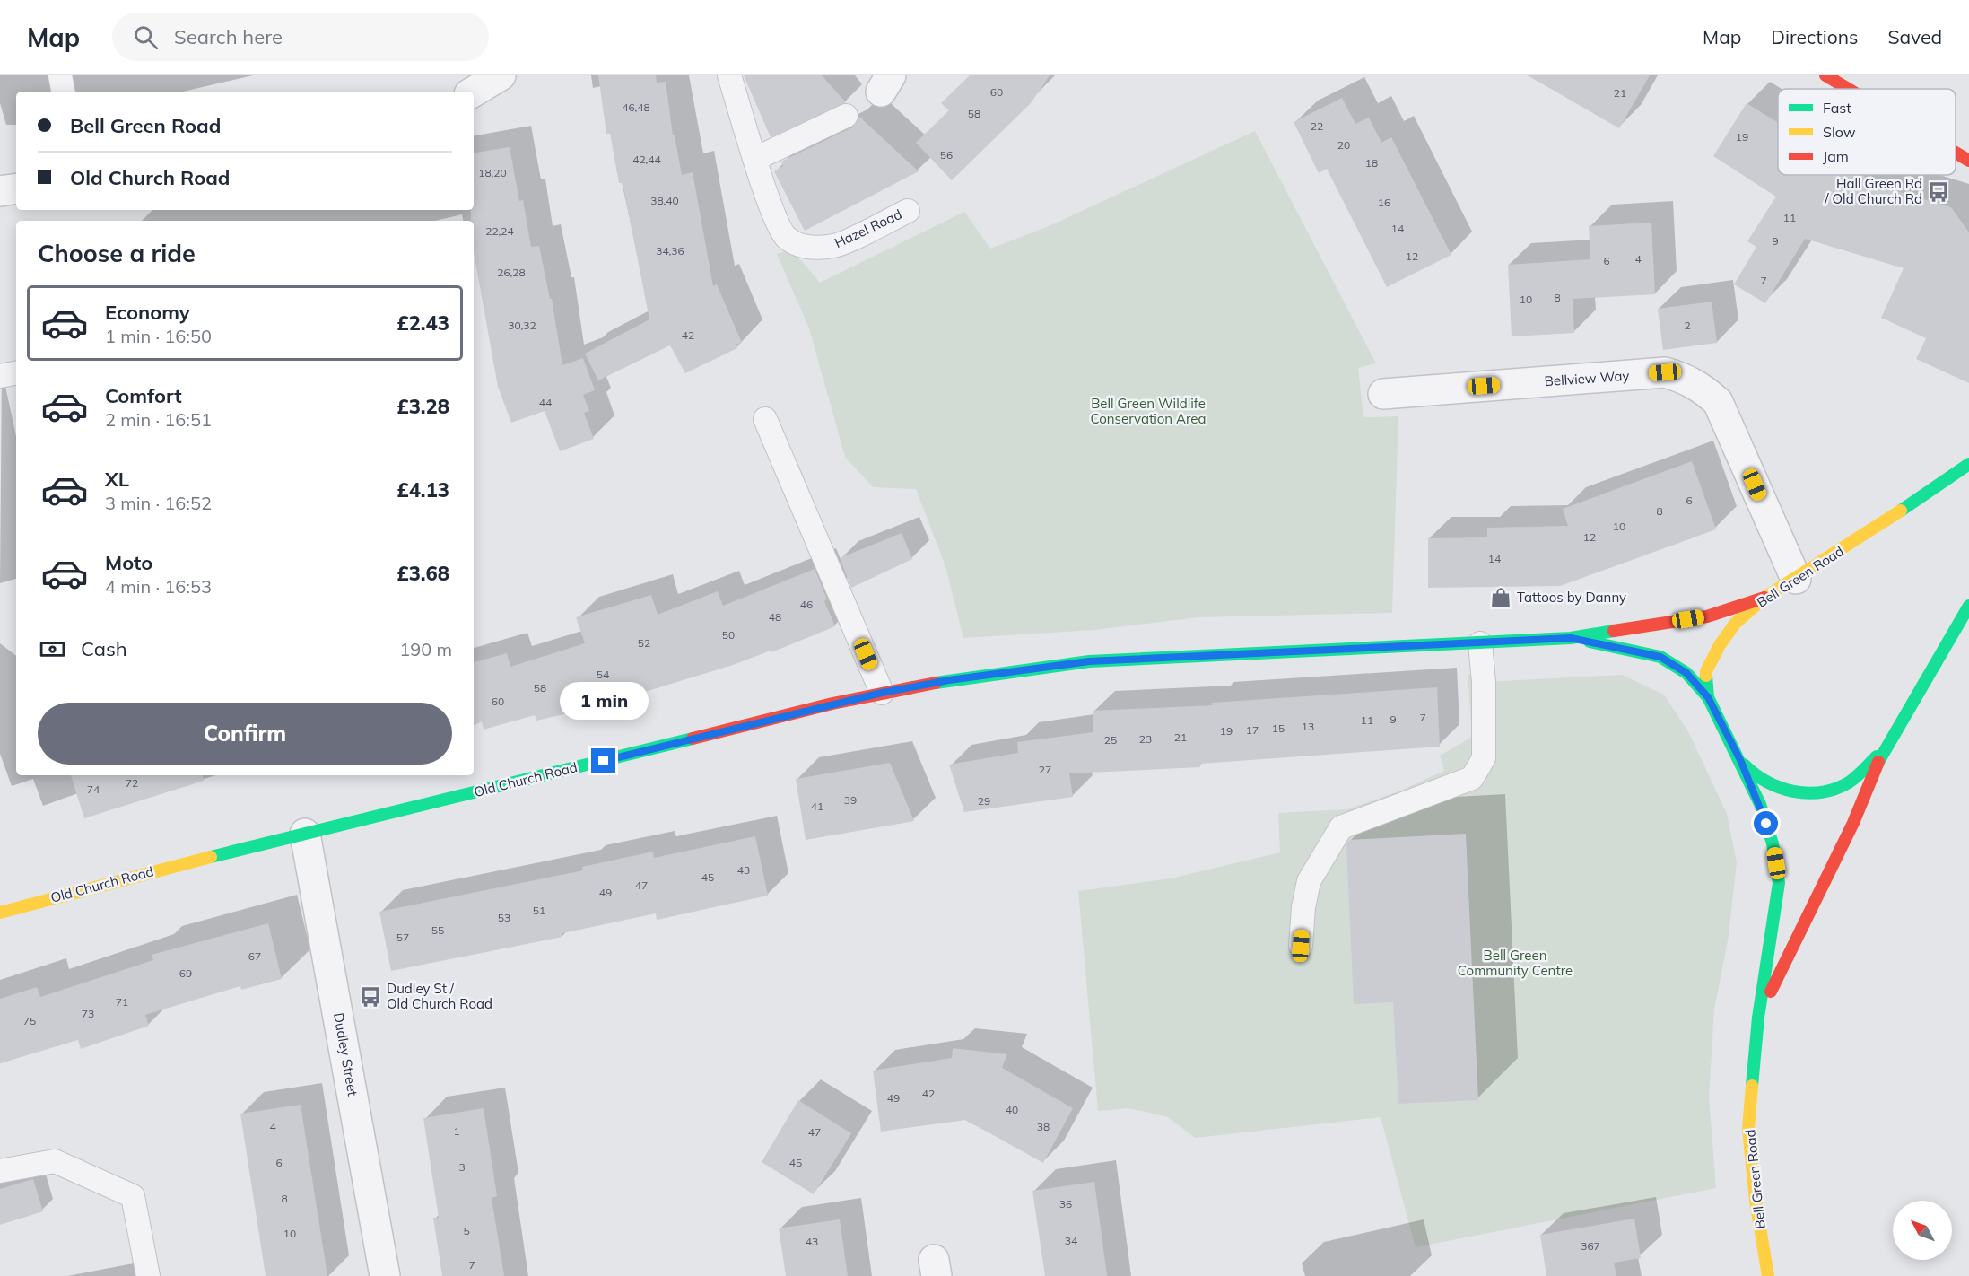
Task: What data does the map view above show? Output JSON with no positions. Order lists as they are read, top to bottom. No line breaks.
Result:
{"streets":{"main road":["Bell Green Road","Old Church Road"],"street":["Bellview Way","Dudley Street"],"lane":["Hazel Road"]},"crossings":[["Bellview Way","Bell Green Road"],["Bell Green Road","Old Church Road"],["Old Church Road","Dudley Street"]],"parks":["Bell Green Wildlife Conservation Area","Bell Green Community Centre"],"places":{"bus stop":["Hall Green Rd / Old Church Rd","Dudley St / Old Church Road"],"shop":["Tattoos by Danny"]},"house_numbers":["60","21","46,48","58","22","19","20","56","42,44","18","18,20","38,40","16","11","14","22,24","9","34,36","12","4","6","26,28","7","8","10","30,32","2","42","44","6","8","10","12","14","46","48","50","52","54","58","60","7","9","11","13","15","17","19","21","23","25","27","72","74","39","29","41","43","45","47","49","51","53","55","57","67","69","71","73","75","42","49","40","4","38","1","47","6","45","3","8","36","5","10","34","43","367","7"],"legend":["Fast","Slow","Jam"],"north":"top left","page":{"header":"Map","search":"Search here","nav":["Map","Directions","Saved"],"banner":["Bell Green Road","Old Church Road"],"heading":"Choose a ride","list":[{"name":"Economy","note":"1 min · 16:50","value":"£2.43"},{"name":"Comfort","note":"2 min · 16:51","value":"£3.28"},{"name":"XL","note":"3 min · 16:52","value":"£4.13"},{"name":"Moto","note":"4 min · 16:53","value":"£3.68"}],"pay":["Cash","190 m"],"bubble":"1 min","buttons":"Confirm"}}
